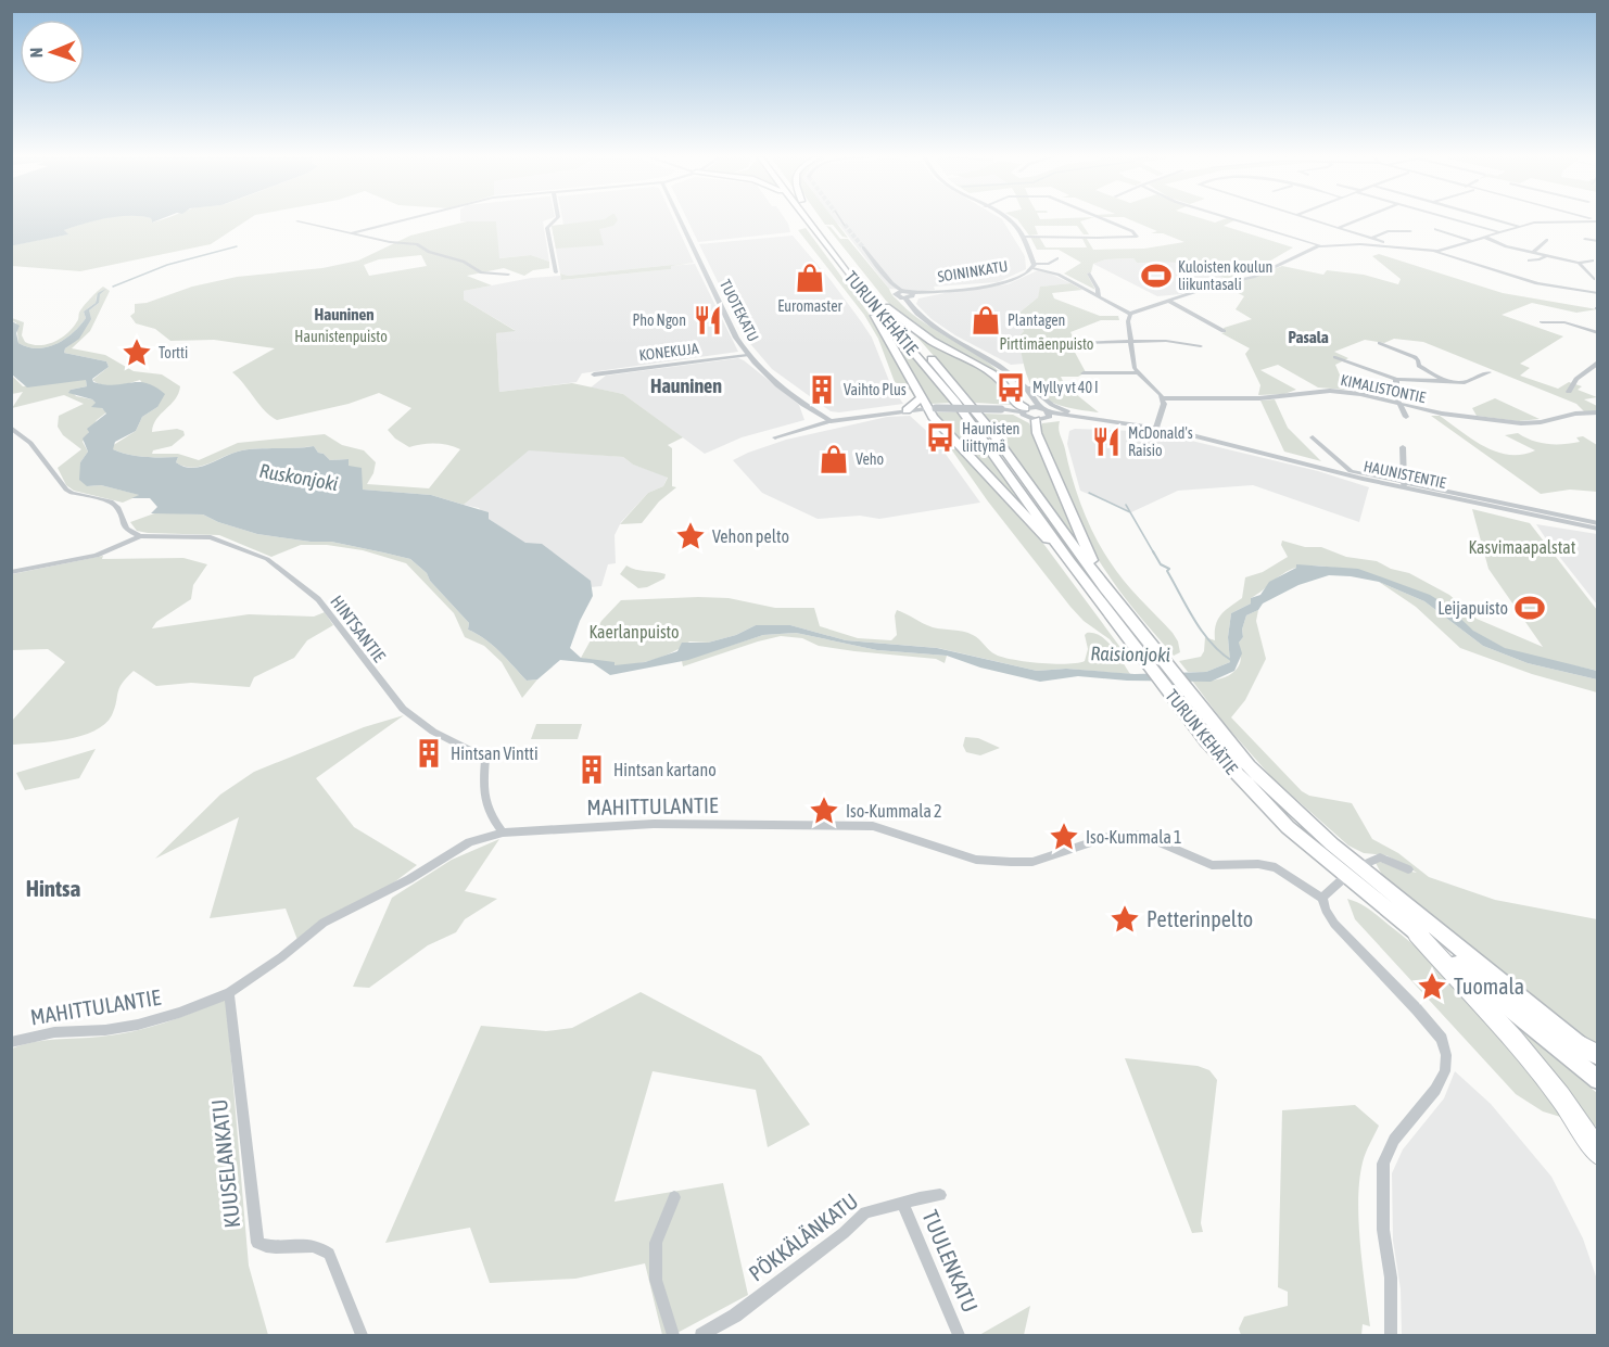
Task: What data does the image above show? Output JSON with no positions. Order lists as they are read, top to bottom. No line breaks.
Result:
{"streets":{"highway":["TURUN KEHÄTIE"],"street":["SOININKATU","TUOTEKATU","KONEKUJA","KIMALISTONTIE","HAUNISTENTIE","HINTSANTIE","MAHITTULANTIE","KUUSELANKATU","PÖKKÄLÄNKATU","TUULENKATU"]},"crossings":[["TUOTEKATU","KONEKUJA"],["HINTSANTIE","MAHITTULANTIE"],["MAHITTULANTIE","KUUSELANKATU"],["PÖKKÄLÄNKATU","TUULENKATU"]],"districts":["Hauninen","Pasala","Hauninen","Hintsa"],"water":["Ruskonjoki","Raisionjoki"],"parks":["Haunistenpuisto","Pirttimäenpuisto","Kasvimaapalstat","Kaerlanpuisto"],"places":{"sports":["Kuloisten koulun liikuntasali","Leijapuisto"],"shop":["Euromaster","Plantagen","Veho"],"restaurant":["Pho Ngon","McDonald's Raisio"],"place":["Tortti","Vehon pelto","Iso-Kummala 2","Iso-Kummala 1","Petterinpelto","Tuomala"],"bus stop":["Mylly vt 40 I","Haunisten liittymä"],"building":["Vaihto Plus","Hintsan Vintti","Hintsan kartano"]},"north":"left"}
